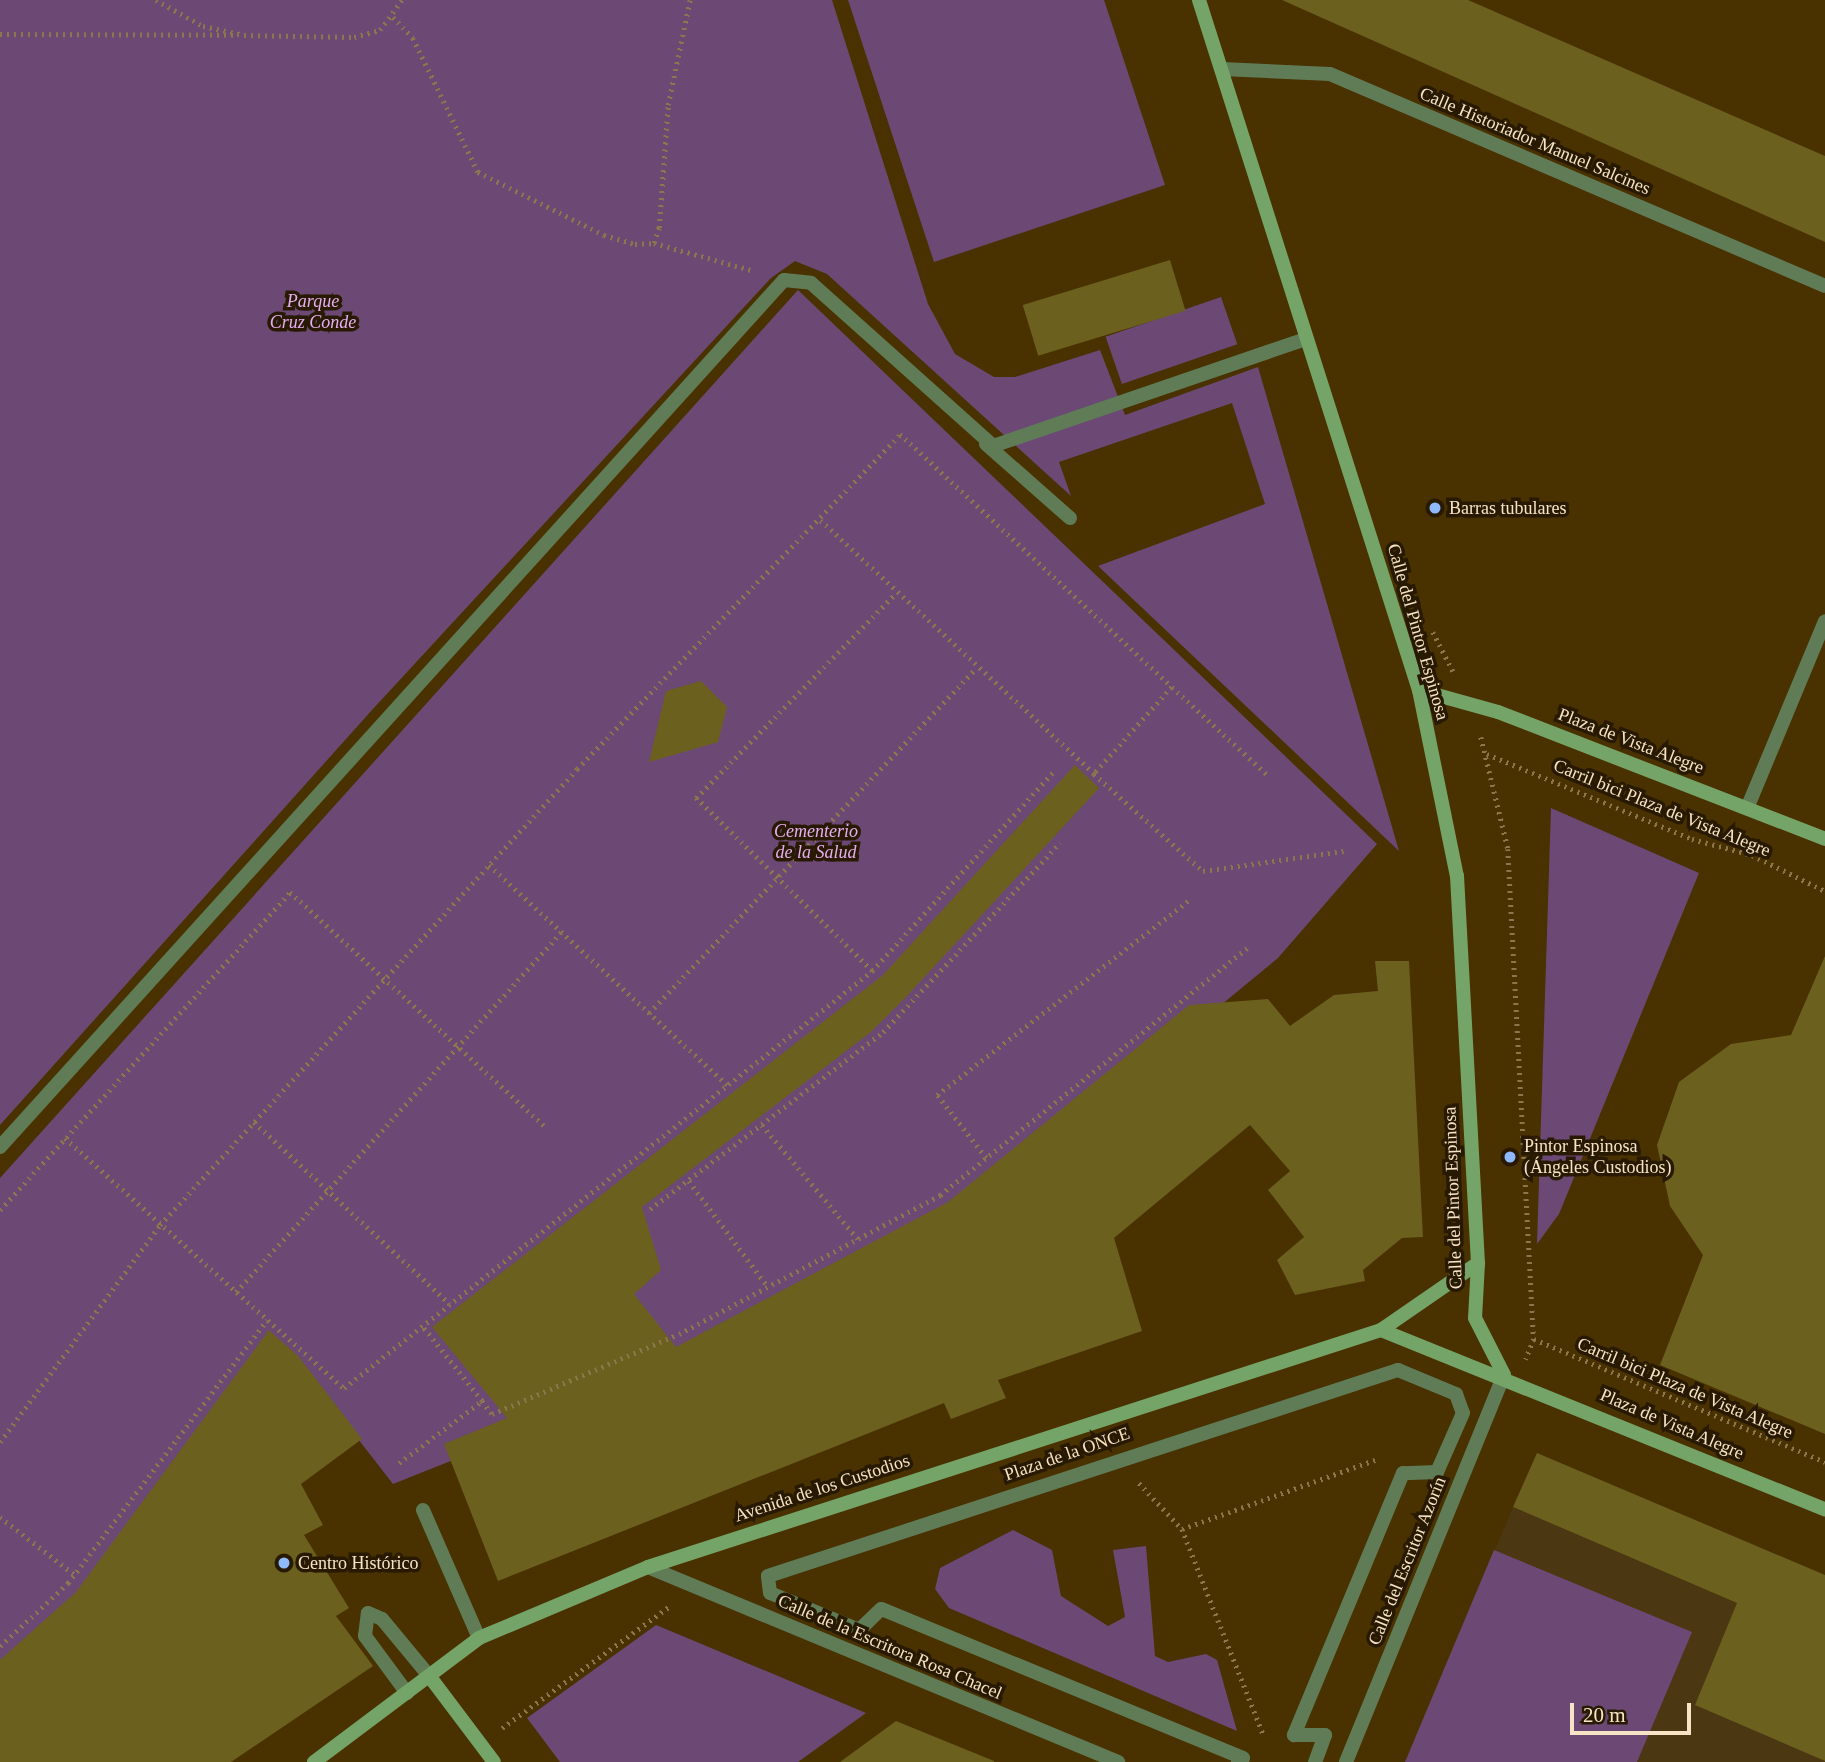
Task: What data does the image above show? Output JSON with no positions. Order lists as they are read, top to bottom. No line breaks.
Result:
{"streets":{"street":["Calle Historiador Manuel Salcines","Calle del Pintor Espinosa","Plaza de Vista Alegre","Plaza de la ONCE","Avenida de los Custodios","Calle del Escritor Azorín","Calle de la Escritora Rosa Chacel"],"path":["Carril bici Plaza de Vista Alegre"]},"crossings":[["Calle Historiador Manuel Salcines","Calle del Pintor Espinosa"],["Calle del Pintor Espinosa","Plaza de Vista Alegre"],["Calle del Pintor Espinosa","Avenida de los Custodios"],["Calle del Pintor Espinosa","Calle del Escritor Azorín"],["Plaza de Vista Alegre","Calle del Escritor Azorín"],["Avenida de los Custodios","Calle de la Escritora Rosa Chacel"]],"parks":["Parque Cruz Conde","Cementerio de la Salud"],"places":["Barras tubulares","Pintor Espinosa (Ángeles Custodios)","Centro Histórico"],"scale_bar":"20 m"}
